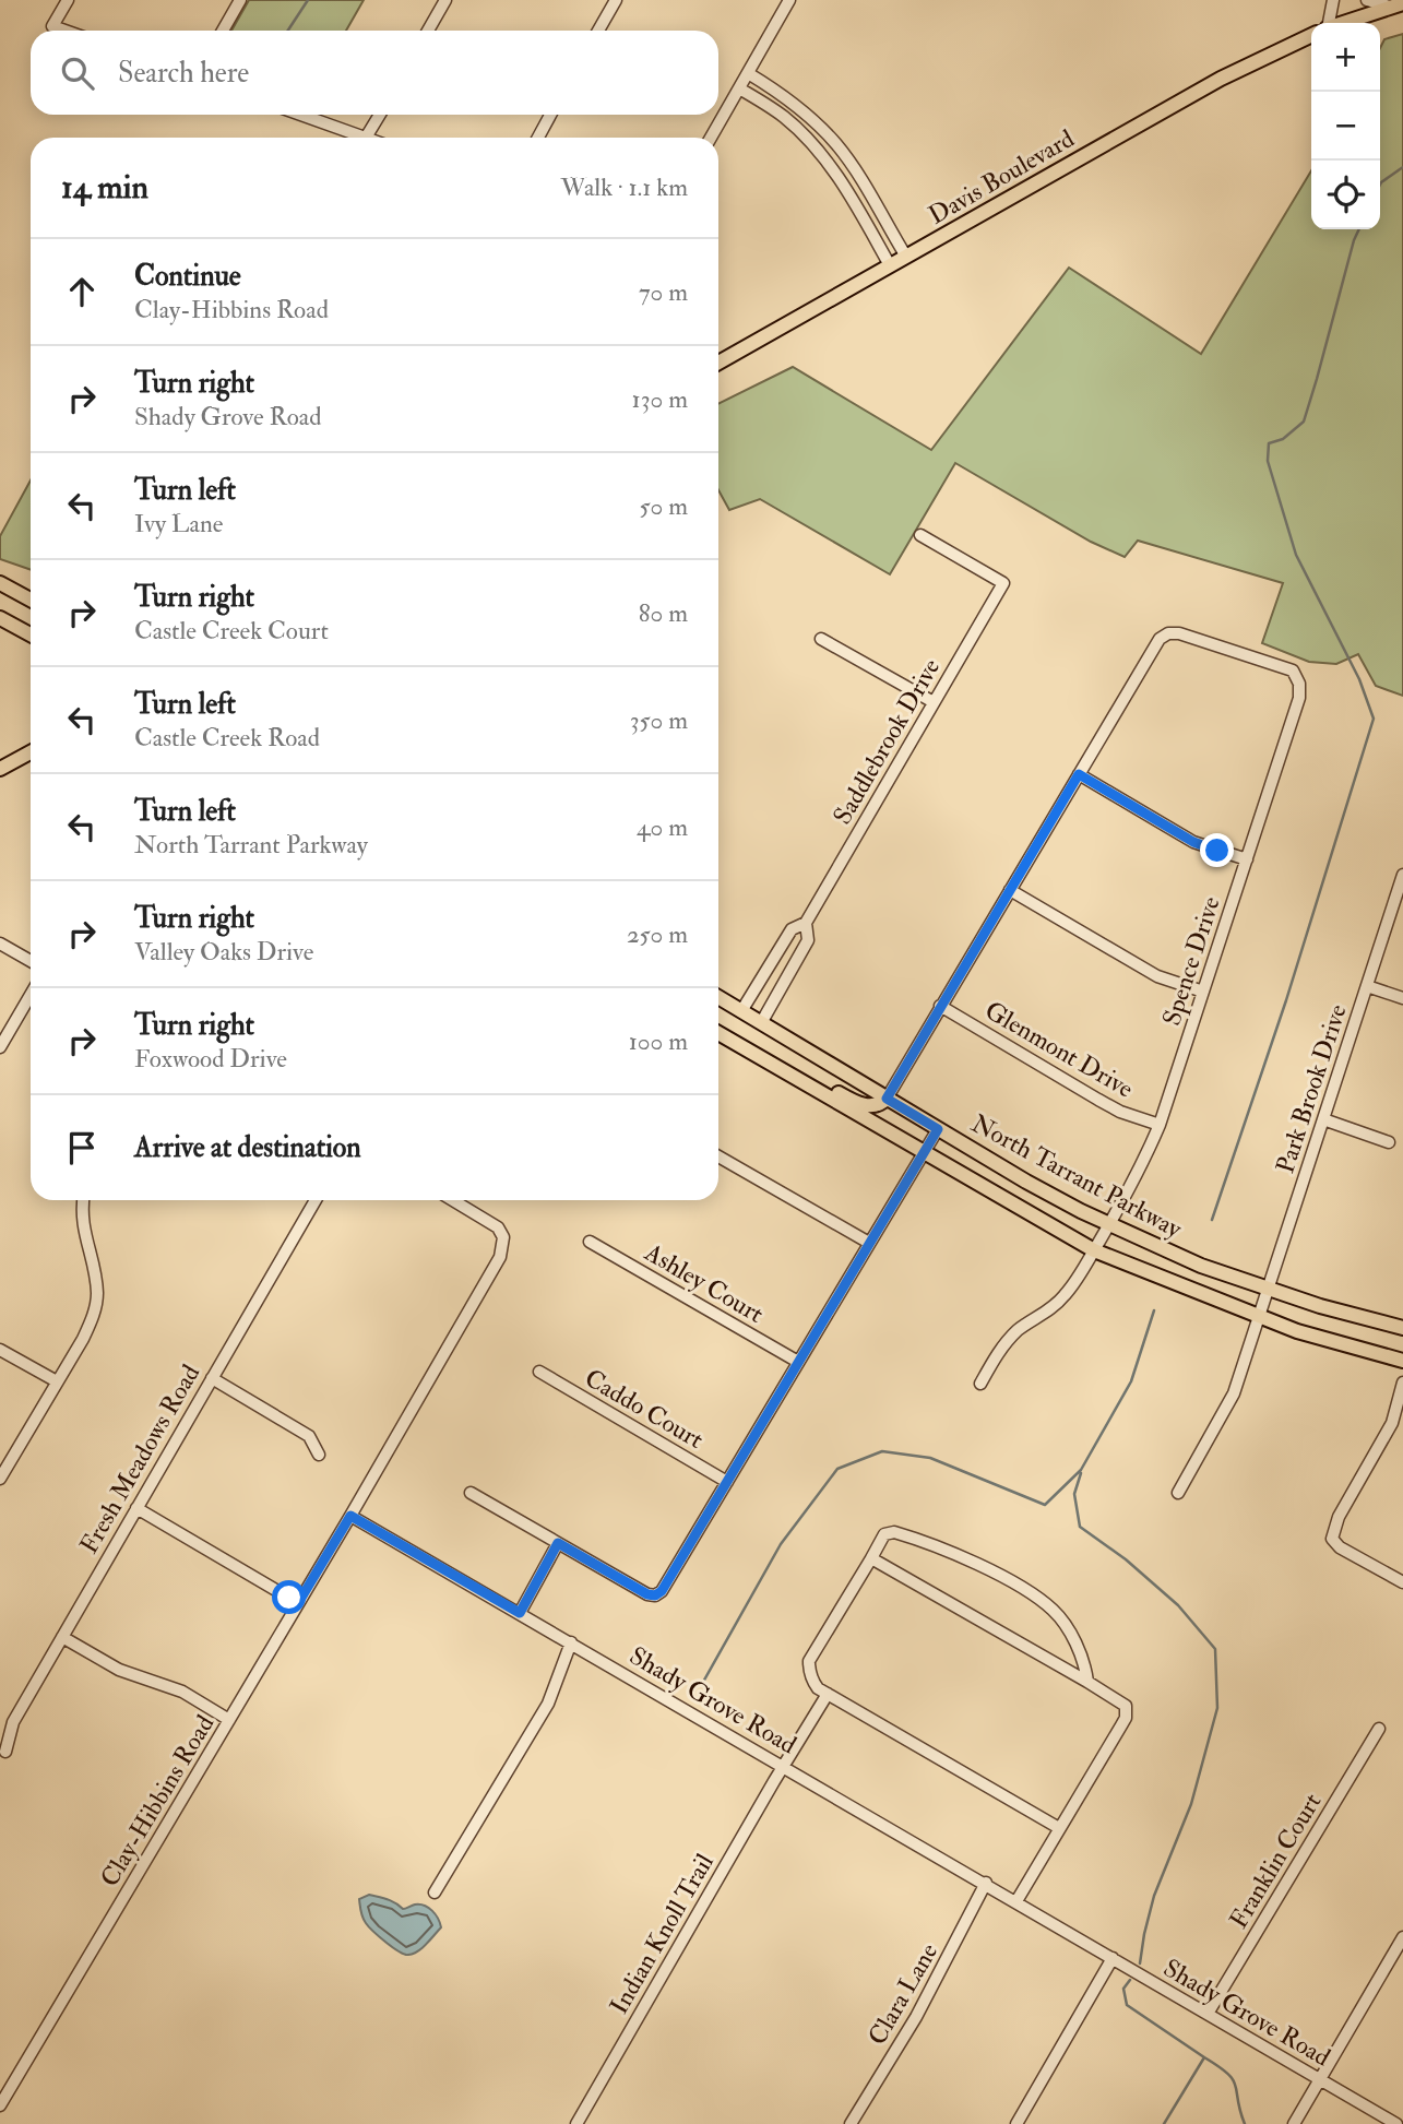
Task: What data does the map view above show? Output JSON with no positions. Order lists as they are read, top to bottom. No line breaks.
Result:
{"streets":{"main road":["Davis Boulevard","North Tarrant Parkway"],"street":["Saddlebrook Drive","Spence Drive","Glenmont Drive","Park Brook Drive","Ashley Court","Caddo Court","Fresh Meadows Road","Shady Grove Road","Clay-Hibbins Road","Franklin Court","Indian Knoll Trail","Clara Lane"]},"crossings":[["Saddlebrook Drive","North Tarrant Parkway"],["Spence Drive","Glenmont Drive"],["Spence Drive","North Tarrant Parkway"],["Park Brook Drive","North Tarrant Parkway"],["Shady Grove Road","Clay-Hibbins Road"],["Shady Grove Road","Franklin Court"],["Shady Grove Road","Indian Knoll Trail"],["Shady Grove Road","Clara Lane"]],"page":{"map_buttons":["+","−"],"search":"Search here","heading":["14 min","Walk · 1.1 km"],"list":[["Continue","Clay-Hibbins Road","70 m"],["Turn right","Shady Grove Road","130 m"],["Turn left","Ivy Lane","50 m"],["Turn right","Castle Creek Court","80 m"],["Turn left","Castle Creek Road","350 m"],["Turn left","North Tarrant Parkway","40 m"],["Turn right","Valley Oaks Drive","250 m"],["Turn right","Foxwood Drive","100 m"],"Arrive at destination"]}}
